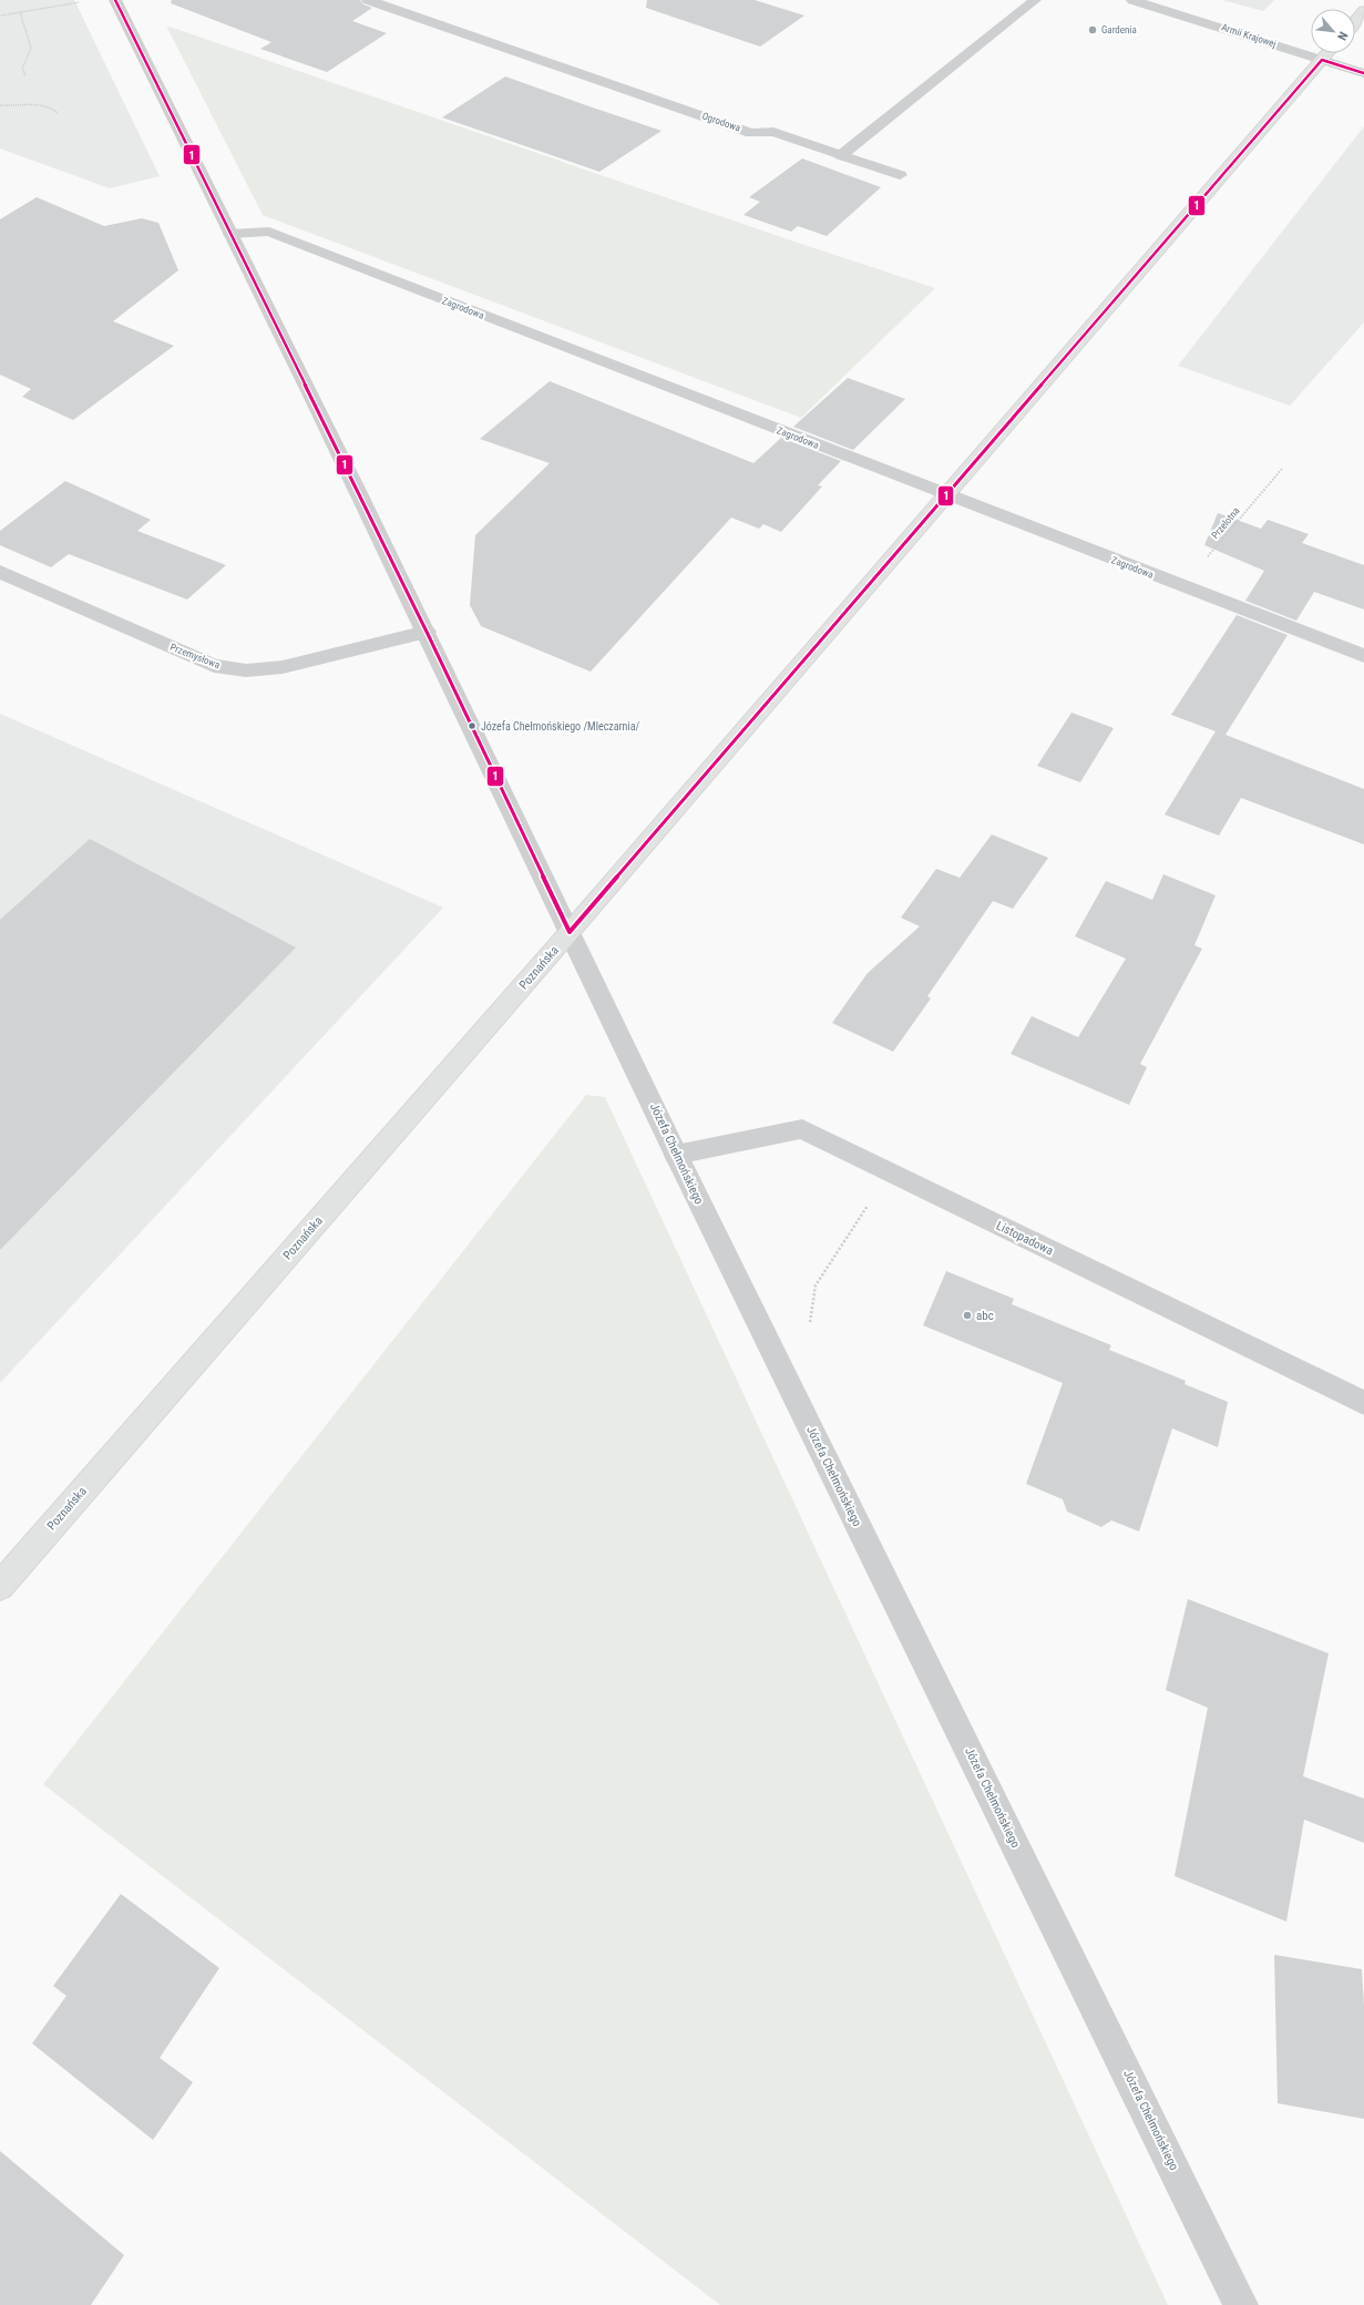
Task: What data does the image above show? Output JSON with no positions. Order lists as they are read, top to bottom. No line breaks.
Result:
{"streets":{"main road":["Poznańska"],"street":["Armii Krajowej","Ogrodowa","Zagrodowa","Przemysłowa","Józefa Chełmońskiego","Listopadowa"],"path":["Przelotna"]},"crossings":[["Armii Krajowej","Poznańska"],["Zagrodowa","Przelotna"],["Zagrodowa","Poznańska"],["Zagrodowa","Józefa Chełmońskiego"],["Przemysłowa","Józefa Chełmońskiego"],["Poznańska","Józefa Chełmońskiego"],["Józefa Chełmońskiego","Listopadowa"]],"places":["Gardenia","Józefa Chełmońskiego /Mleczarnia/","abc"],"lines":["transit line 1"],"north":"bottom right"}
